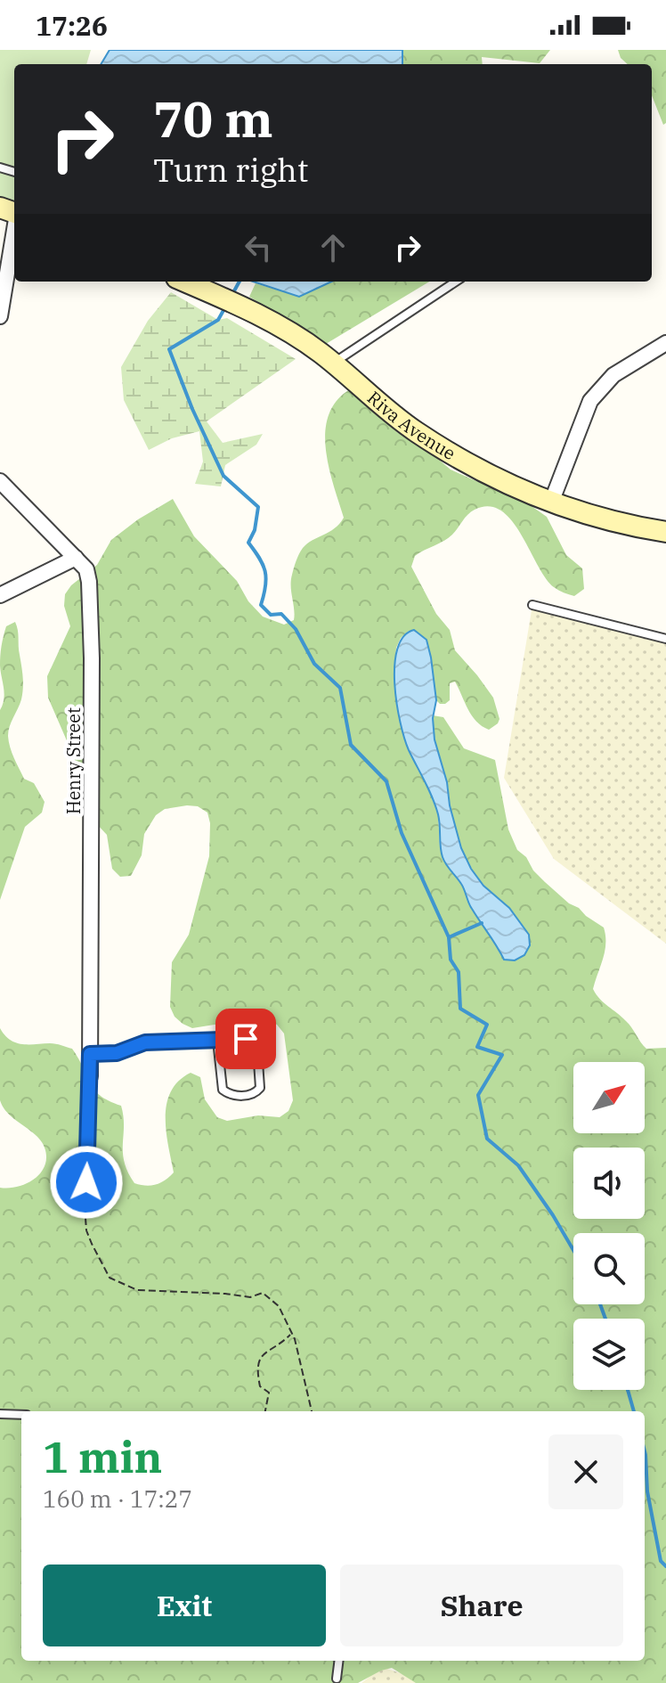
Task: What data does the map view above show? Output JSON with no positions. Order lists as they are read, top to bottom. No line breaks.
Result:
{"streets":{"street":["Riva Avenue","Henry Street"]},"north":"top right","page":{"status":"17:26","turn":["70 m","Turn right"],"heading":["1 min","160 m · 17:27"],"buttons":["Exit","Share"]}}
